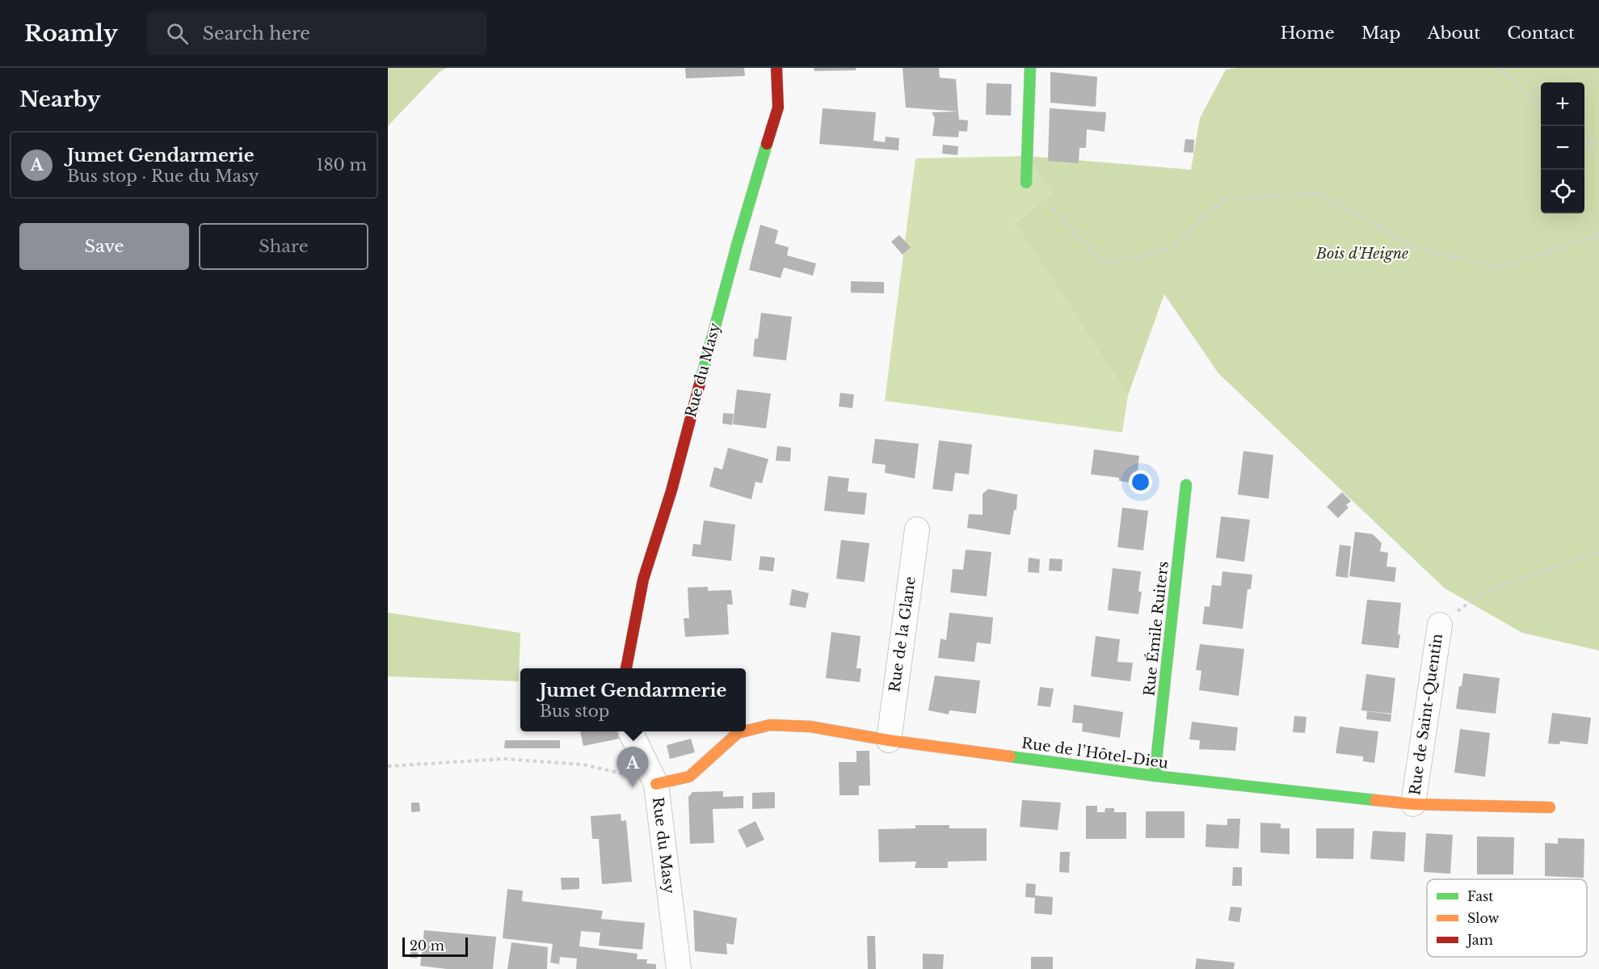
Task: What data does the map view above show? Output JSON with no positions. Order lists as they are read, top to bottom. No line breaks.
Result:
{"streets":{"street":["Rue du Masy","Rue Émile Ruiters","Rue de la Glane","Rue de Saint-Quentin","Rue de l’Hôtel-Dieu"]},"crossings":[["Rue du Masy","Rue de l’Hôtel-Dieu"],["Rue Émile Ruiters","Rue de l’Hôtel-Dieu"],["Rue de la Glane","Rue de l’Hôtel-Dieu"],["Rue de Saint-Quentin","Rue de l’Hôtel-Dieu"]],"parks":["Bois d'Heigne"],"legend":["Fast","Slow","Jam"],"scale_bar":"20 m","page":{"header":"Roamly","search":"Search here","nav":["Home","Map","About","Contact"],"heading":"Nearby","map_buttons":["+","−"],"list":[{"mark":"A","name":"Jumet Gendarmerie","note":"Bus stop · Rue du Masy","value":"180 m"}],"buttons":["Save","Share"],"popup":["Jumet Gendarmerie","Bus stop"],"pins":"A","scale":"20 m"}}
